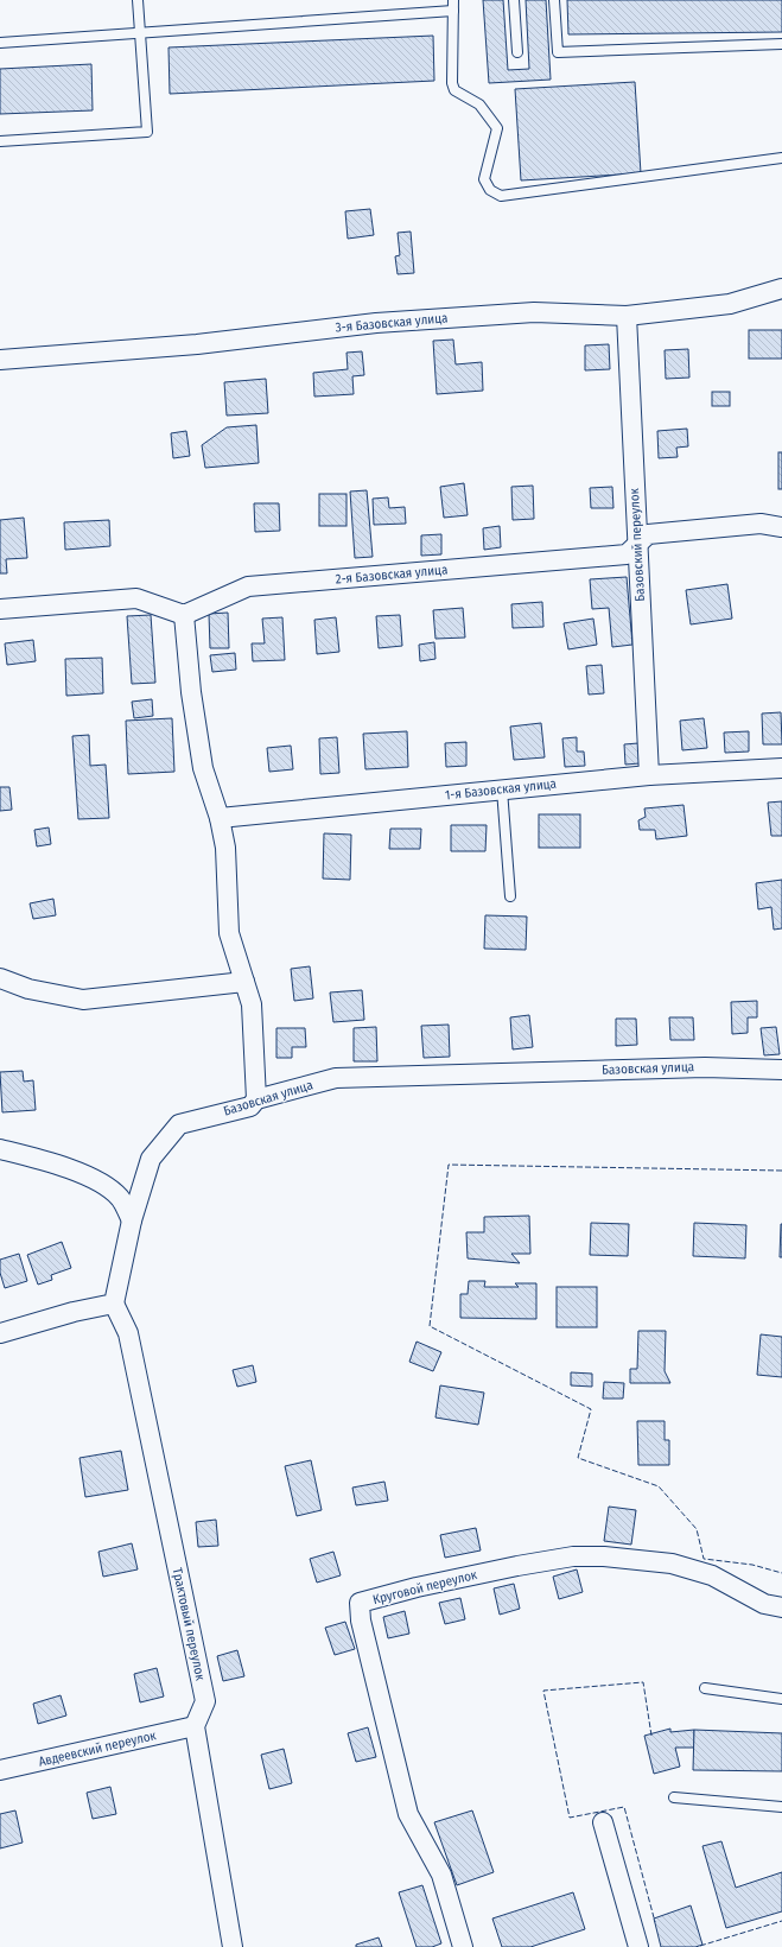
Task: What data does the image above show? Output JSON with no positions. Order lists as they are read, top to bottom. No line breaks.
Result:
{"streets":{"street":["3-я Базовская улица","Базовский переулок","2-я Базовская улица","1-я Базовская улица","Базовская улица","Круговой переулок","Трактовый переулок","Авдеевский переулок"]},"crossings":[["3-я Базовская улица","Базовский переулок"],["Базовский переулок","2-я Базовская улица"],["Базовский переулок","1-я Базовская улица"],["Базовская улица","Трактовый переулок"],["Трактовый переулок","Авдеевский переулок"]]}
